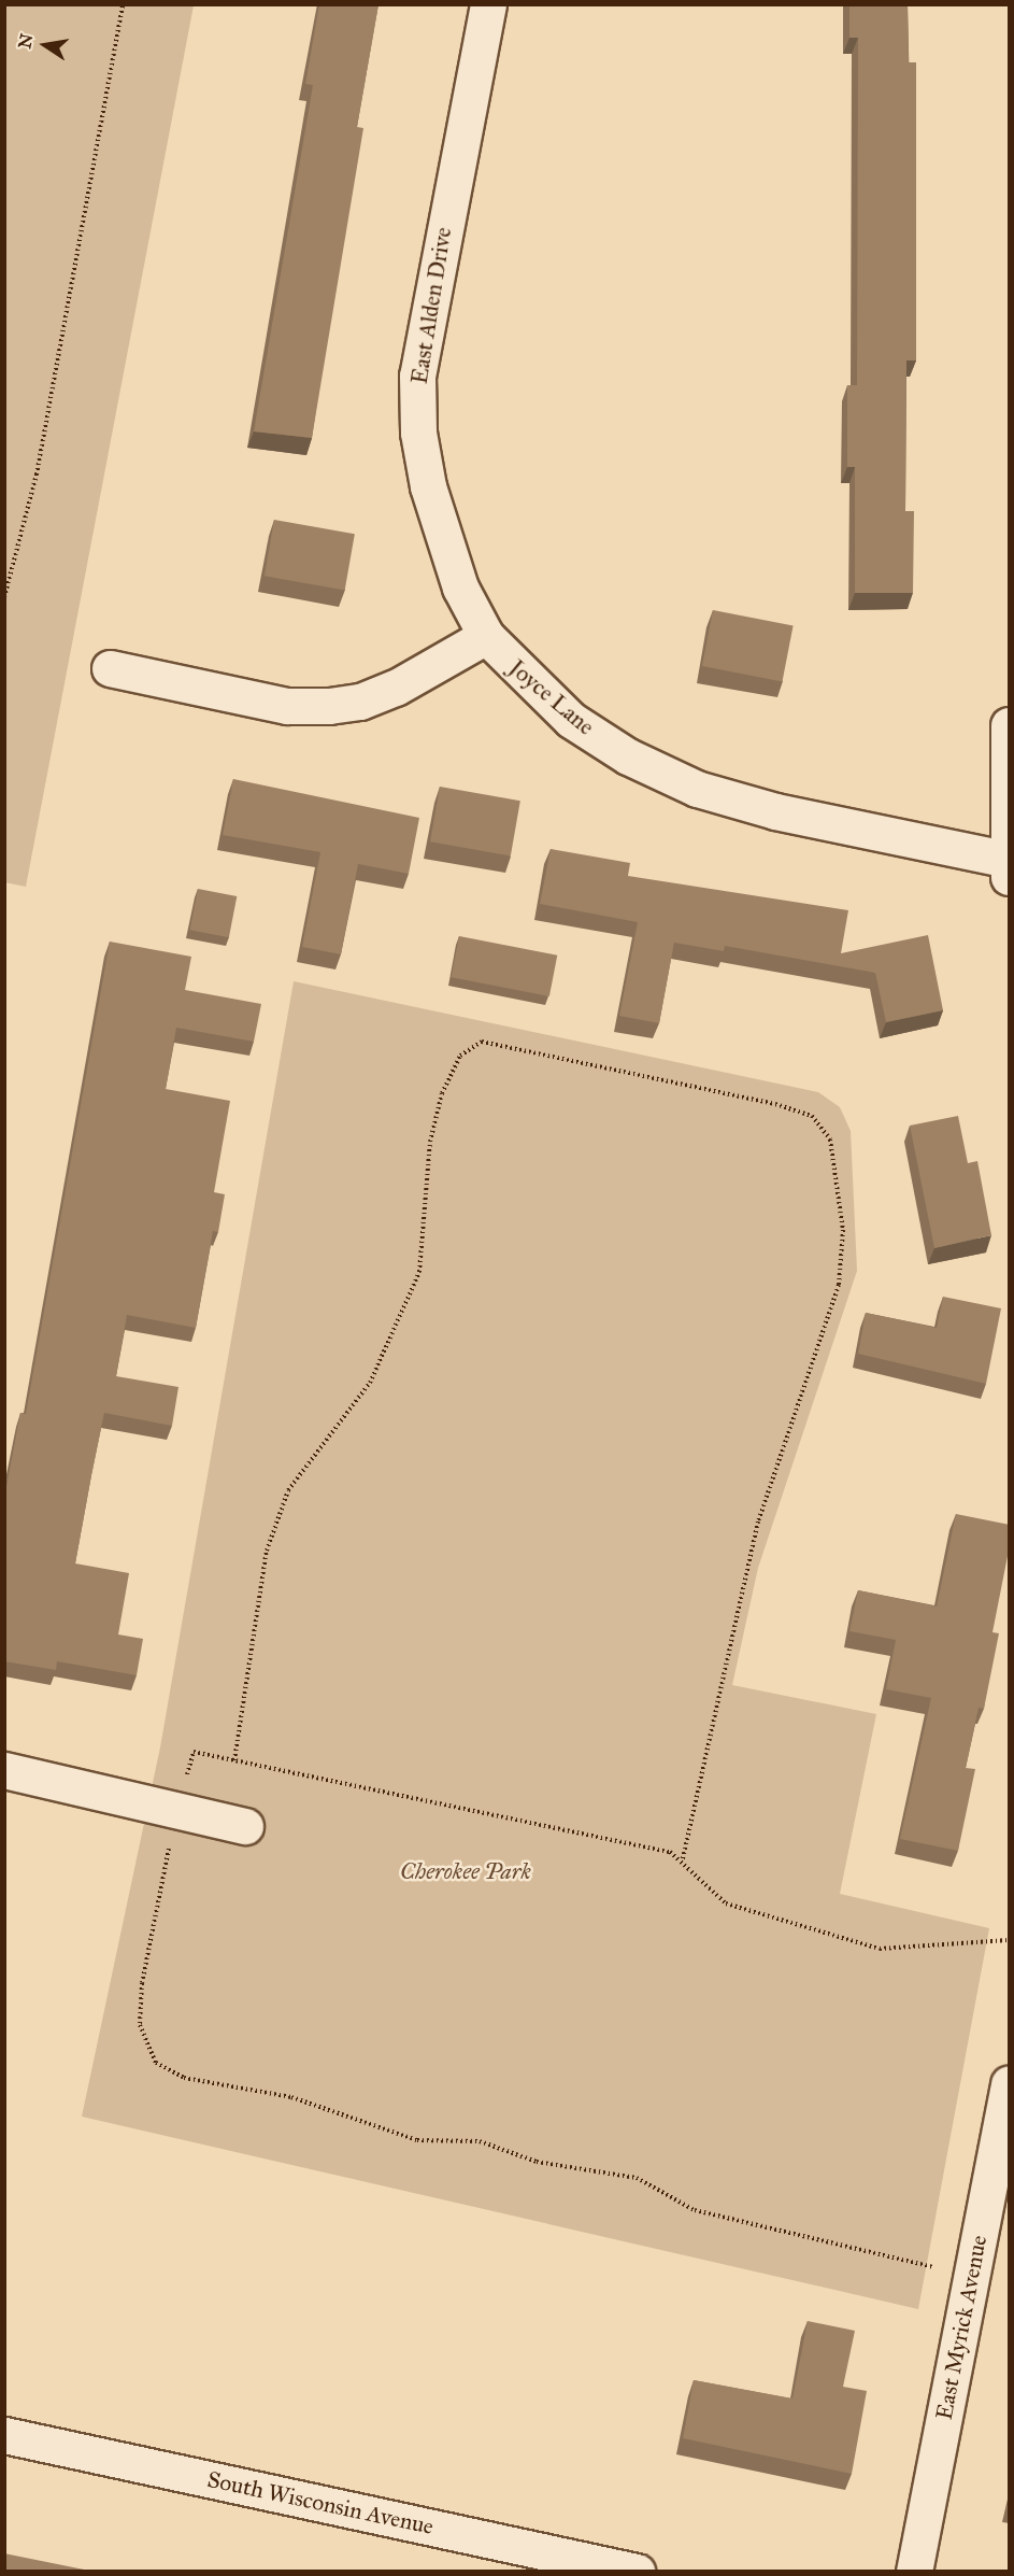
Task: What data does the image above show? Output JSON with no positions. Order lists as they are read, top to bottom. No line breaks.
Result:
{"streets":{"street":["East Alden Drive","Joyce Lane","East Myrick Avenue","South Wisconsin Avenue"]},"crossings":[["East Alden Drive","Joyce Lane"]],"parks":["Cherokee Park"],"north":"left"}
